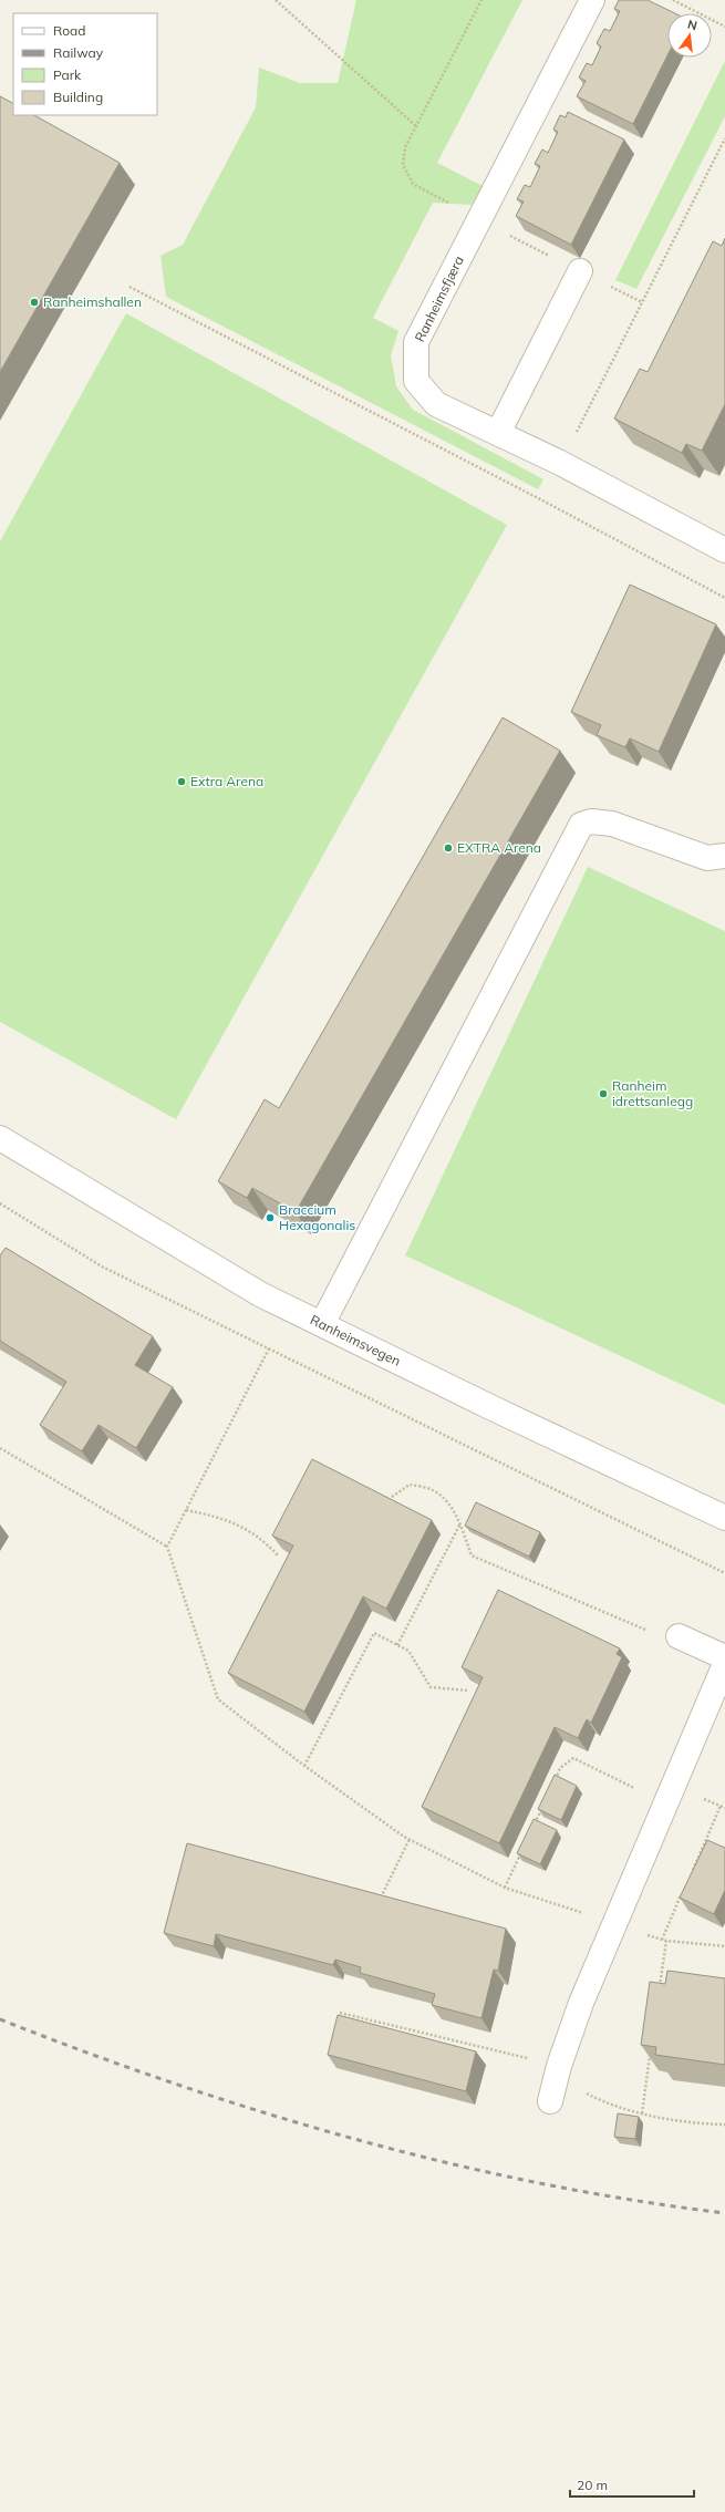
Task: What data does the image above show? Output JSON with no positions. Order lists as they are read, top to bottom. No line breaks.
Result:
{"streets":{"street":["Ranheimsfjæra","Ranheimsvegen"]},"places":["Ranheimshallen","Extra Arena","EXTRA Arena","Ranheim idrettsanlegg","Braccium Hexagonalis"],"legend":["Road","Railway","Park","Building"],"scale_bar":"20 m","north":"top"}
